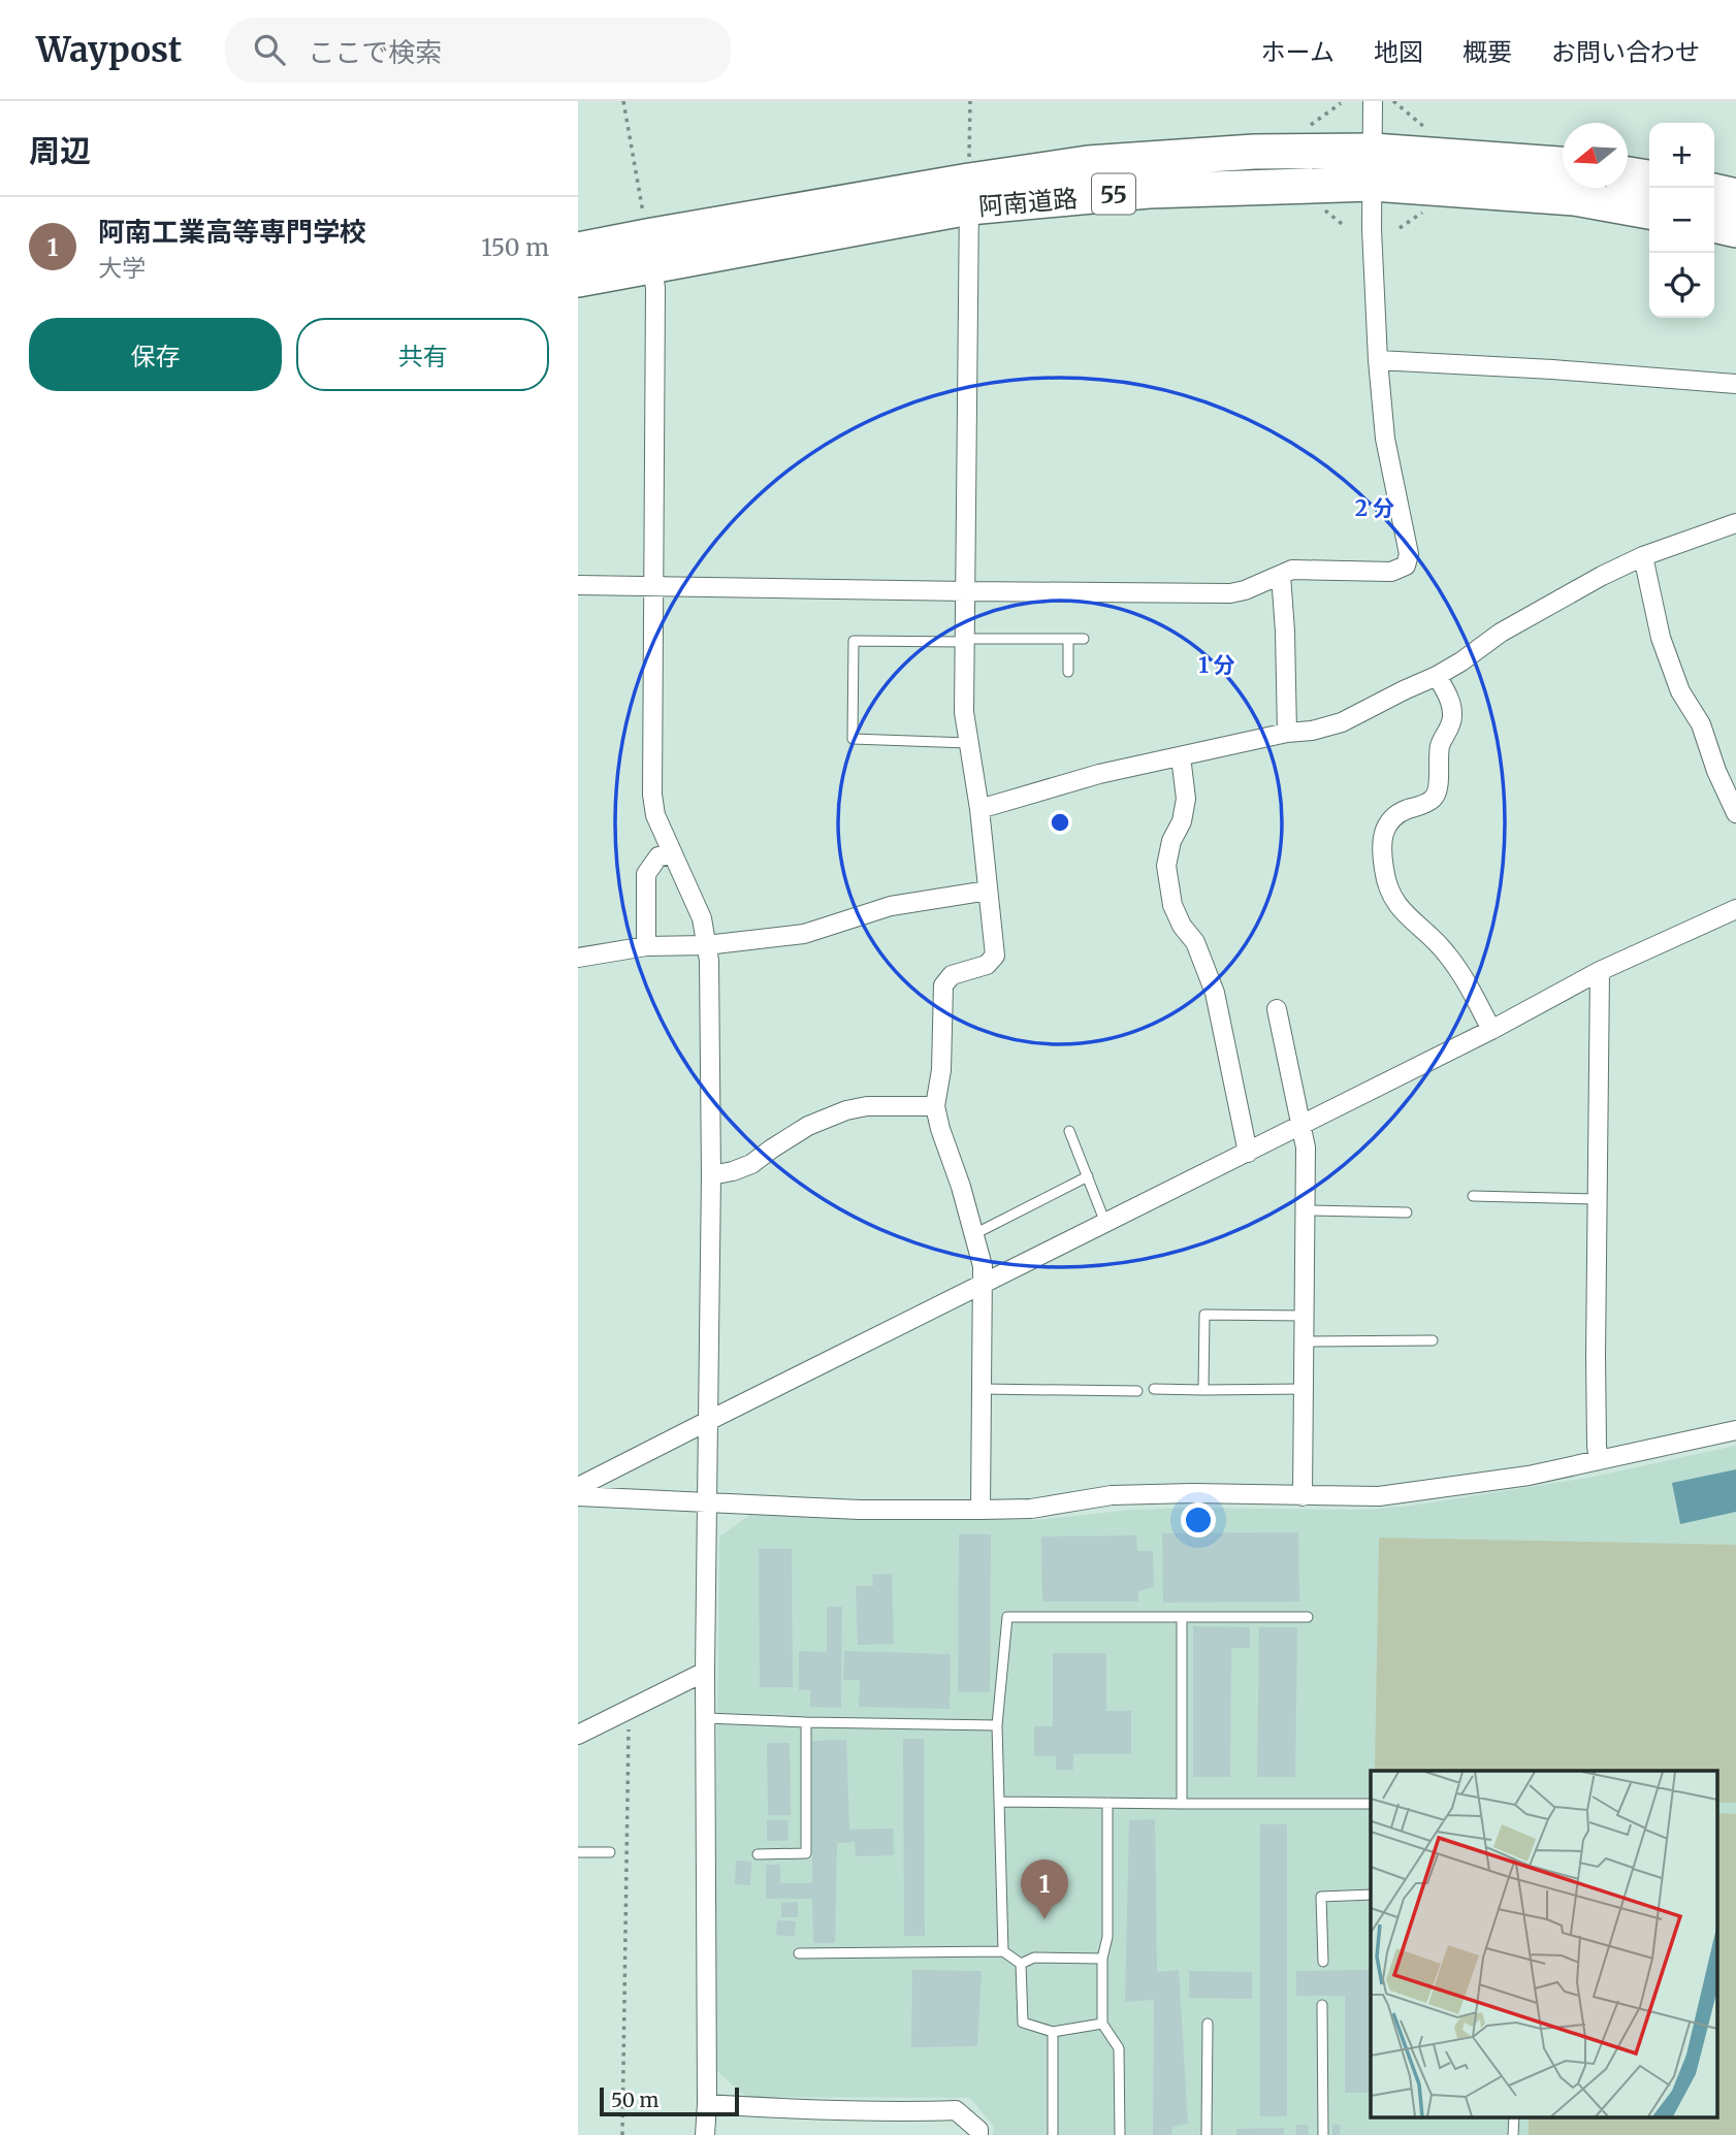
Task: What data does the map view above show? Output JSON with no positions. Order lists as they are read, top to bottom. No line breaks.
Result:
{"streets":{"highway":["55","阿南道路"]},"scale_bar":"50 m","north":"left","page":{"header":"Waypost","search":"ここで検索","nav":["ホーム","地図","概要","お問い合わせ"],"heading":"周辺","map_buttons":["+","−"],"list":[{"mark":"1","name":"阿南工業高等専門学校","note":"大学","value":"150 m"}],"buttons":["保存","共有"],"pins":"1","scale":"50 m"},"rings":["2 分","1 分"]}
